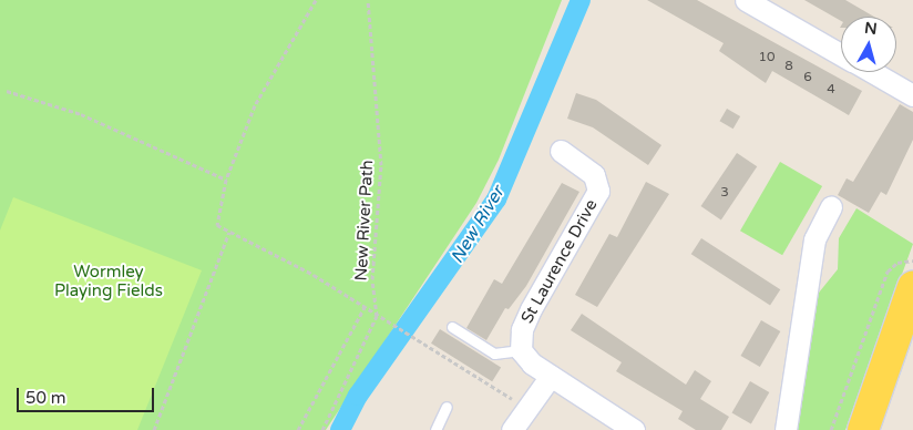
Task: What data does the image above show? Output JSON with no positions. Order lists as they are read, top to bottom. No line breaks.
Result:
{"streets":{"street":["St Laurence Drive"],"path":["New River Path"]},"water":["New River"],"parks":["Wormley Playing Fields"],"house_numbers":["10","8","6","4","3"],"scale_bar":"50 m","north":"top"}
